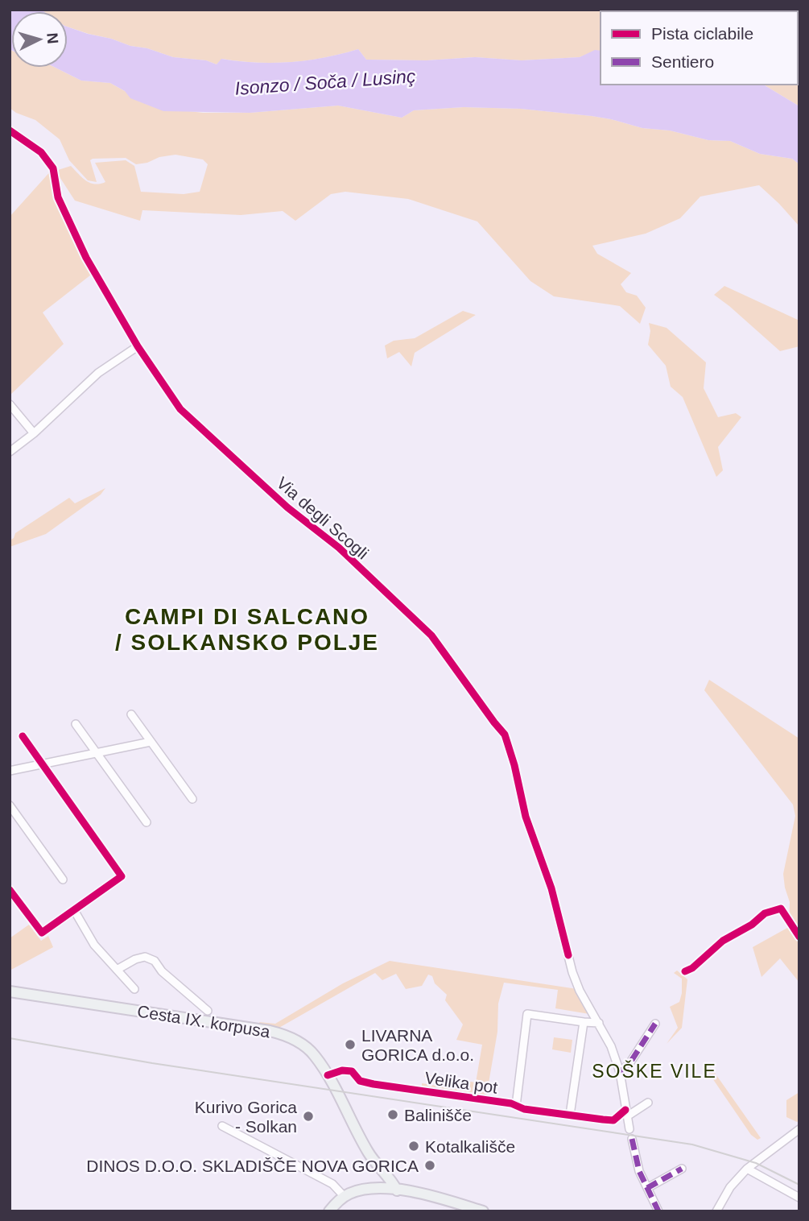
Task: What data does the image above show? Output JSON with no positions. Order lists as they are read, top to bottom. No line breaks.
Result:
{"streets":{"main road":["Cesta IX. korpusa"],"street":["Via degli Scogli","Velika pot"]},"crossings":[["Via degli Scogli","Velika pot"],["Cesta IX. korpusa","Velika pot"]],"districts":["CAMPI DI SALCANO / SOLKANSKO POLJE","SOŠKE VILE"],"water":["Isonzo / Soča / Lusinç"],"places":["LIVARNA GORICA d.o.o.","Balinišče","Kurivo Gorica - Solkan","Kotalkališče","DINOS D.O.O. SKLADIŠČE NOVA GORICA"],"legend":["Pista ciclabile","Sentiero"],"north":"right"}
